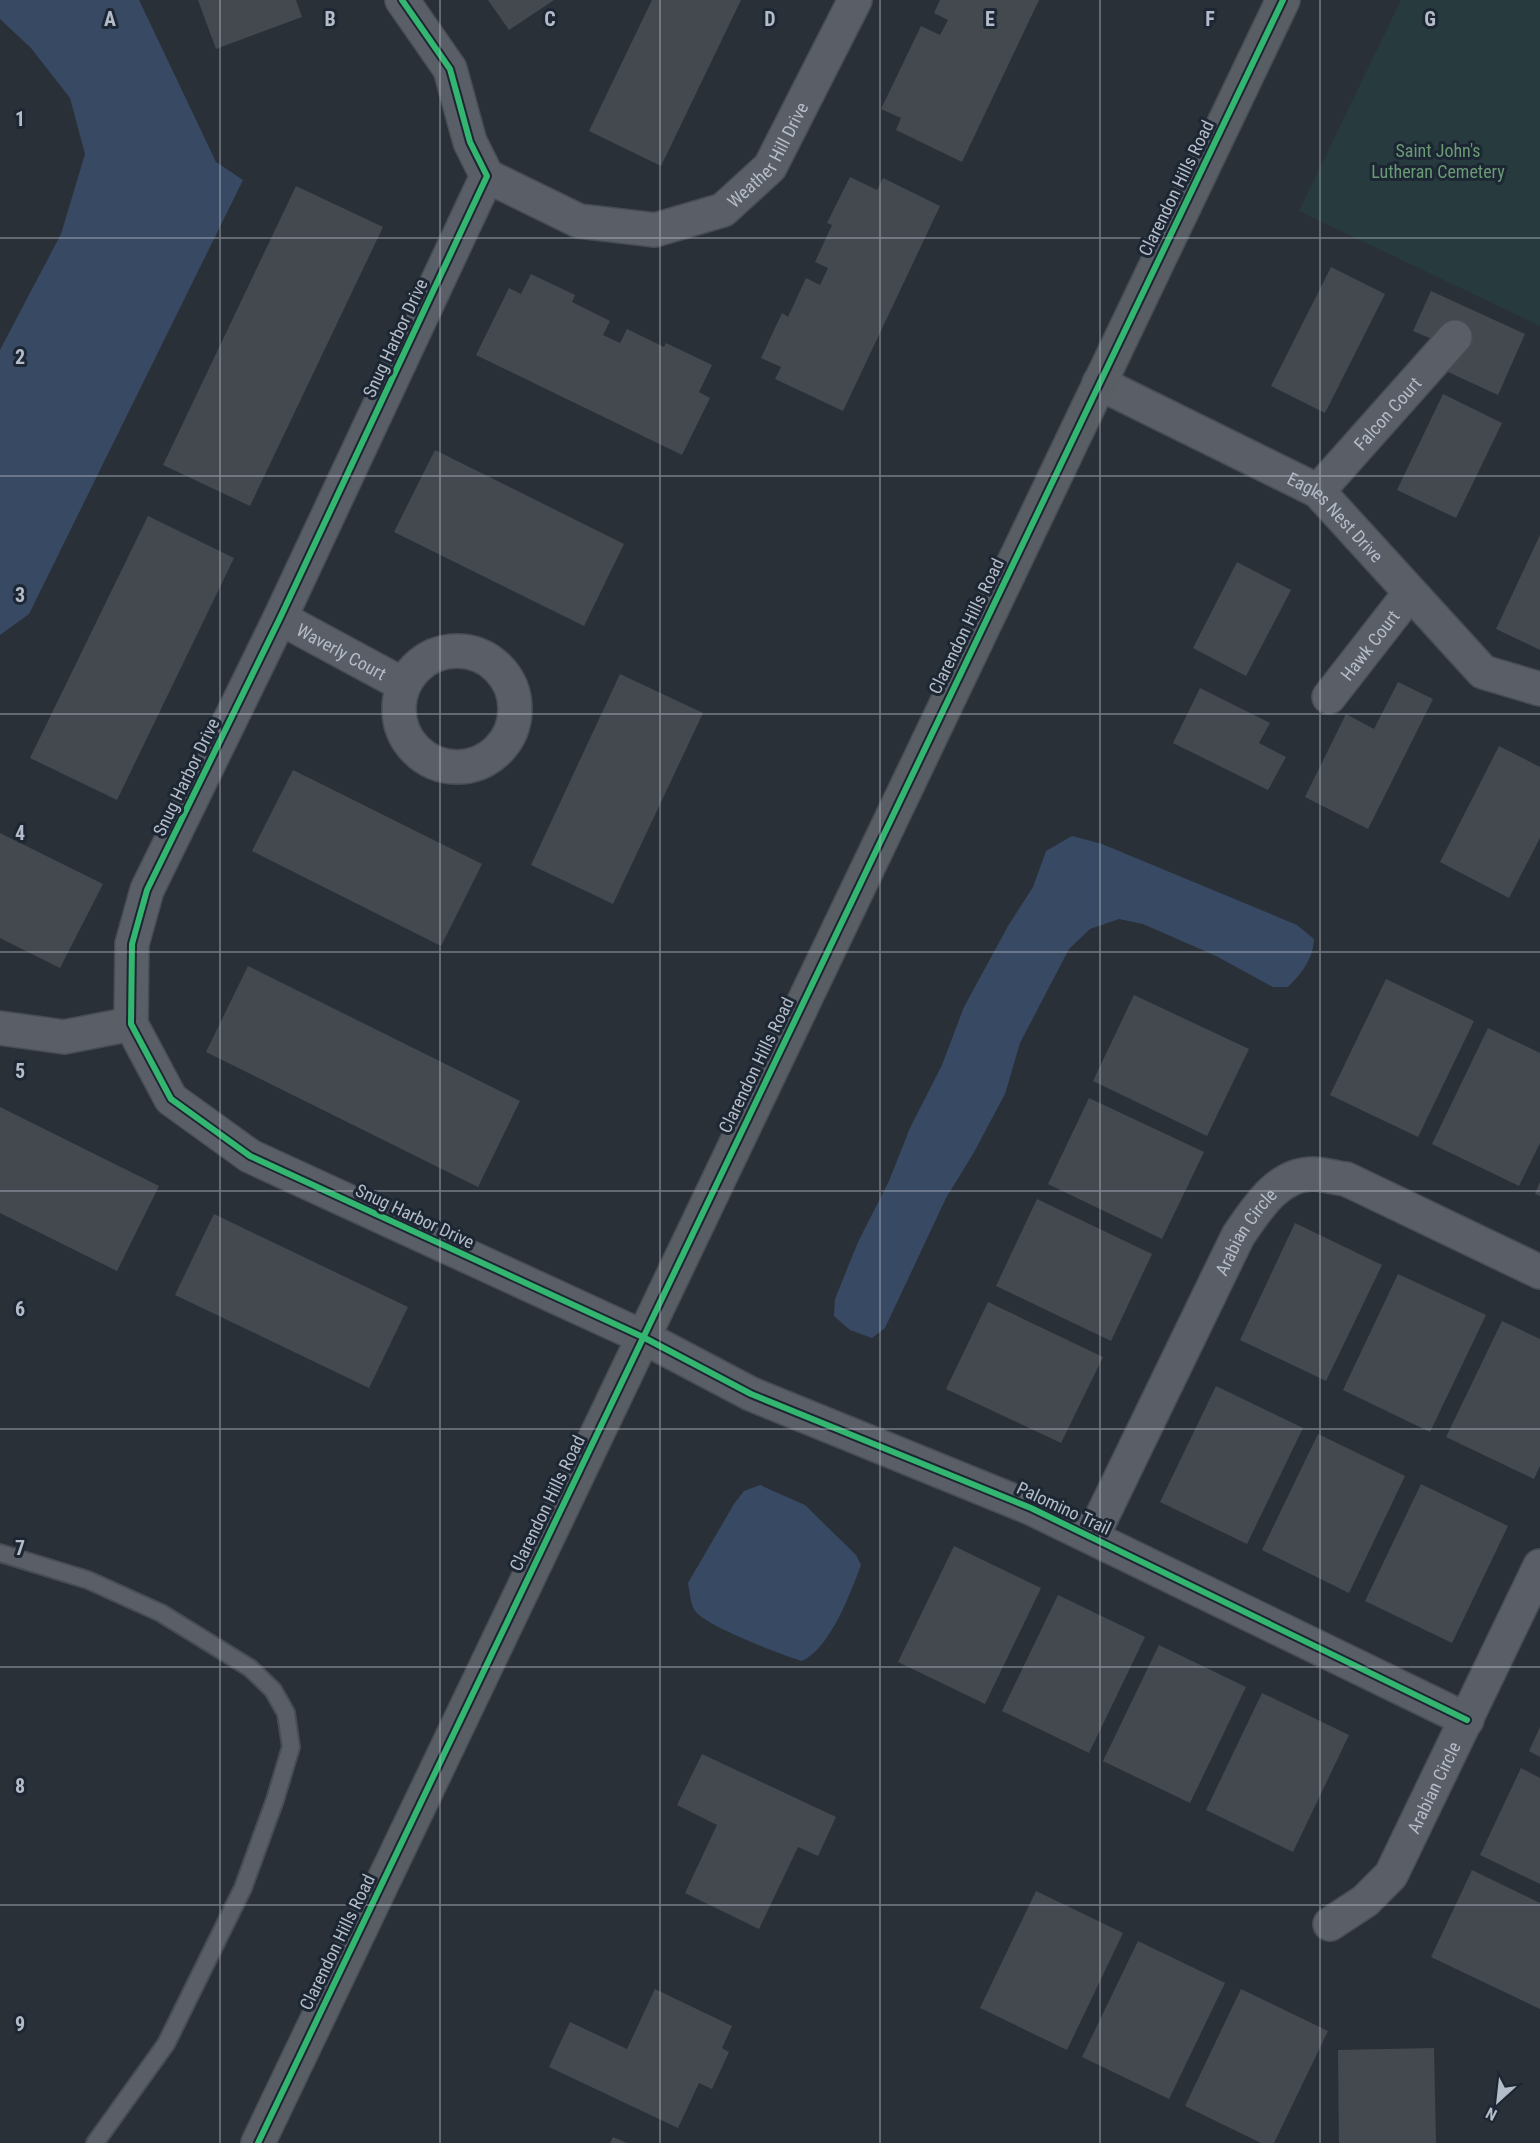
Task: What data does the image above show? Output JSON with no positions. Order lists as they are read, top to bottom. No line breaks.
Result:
{"streets":{"street":["Weather Hill Drive","Clarendon Hills Road","Snug Harbor Drive","Falcon Court","Eagles Nest Drive","Hawk Court","Waverly Court","Arabian Circle","Palomino Trail"]},"crossings":[["Weather Hill Drive","Snug Harbor Drive"],["Clarendon Hills Road","Snug Harbor Drive"],["Clarendon Hills Road","Eagles Nest Drive"],["Clarendon Hills Road","Palomino Trail"],["Snug Harbor Drive","Waverly Court"],["Snug Harbor Drive","Palomino Trail"],["Falcon Court","Eagles Nest Drive"],["Eagles Nest Drive","Hawk Court"],["Arabian Circle","Palomino Trail"]],"parks":["Saint John's Lutheran Cemetery"],"north":"bottom left","grid":{"columns":["A","B","C","D","E","F","G"],"rows":["1","2","3","4","5","6","7","8","9"]}}
